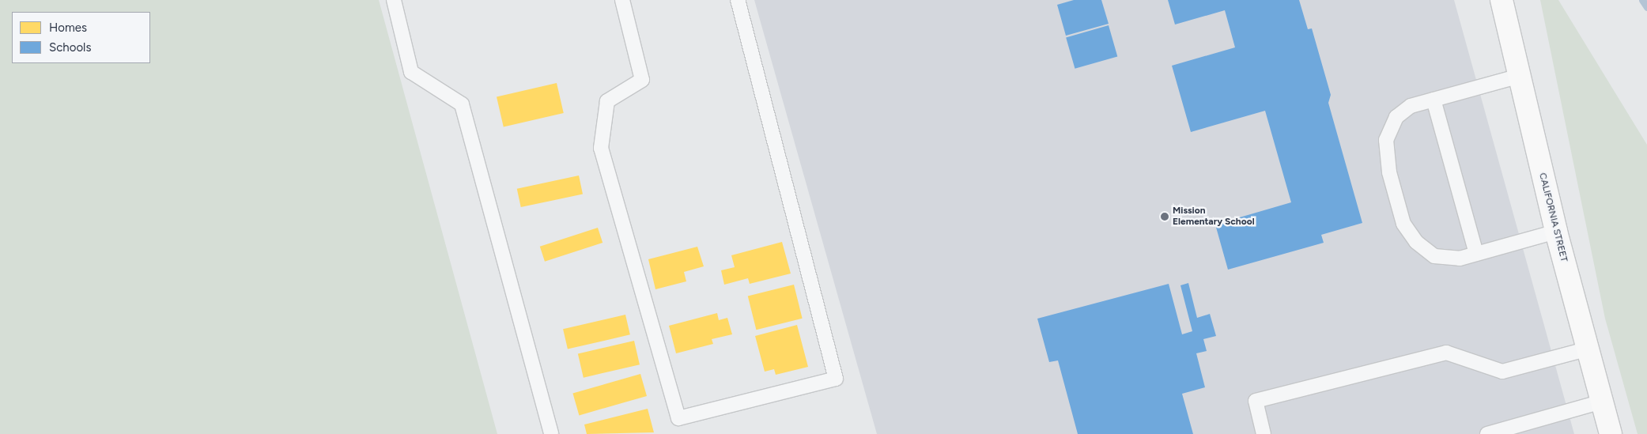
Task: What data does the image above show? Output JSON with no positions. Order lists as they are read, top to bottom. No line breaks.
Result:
{"streets":{"main road":["CALIFORNIA STREET"]},"places":["Mission Elementary School"],"legend":["Homes","Schools"]}
